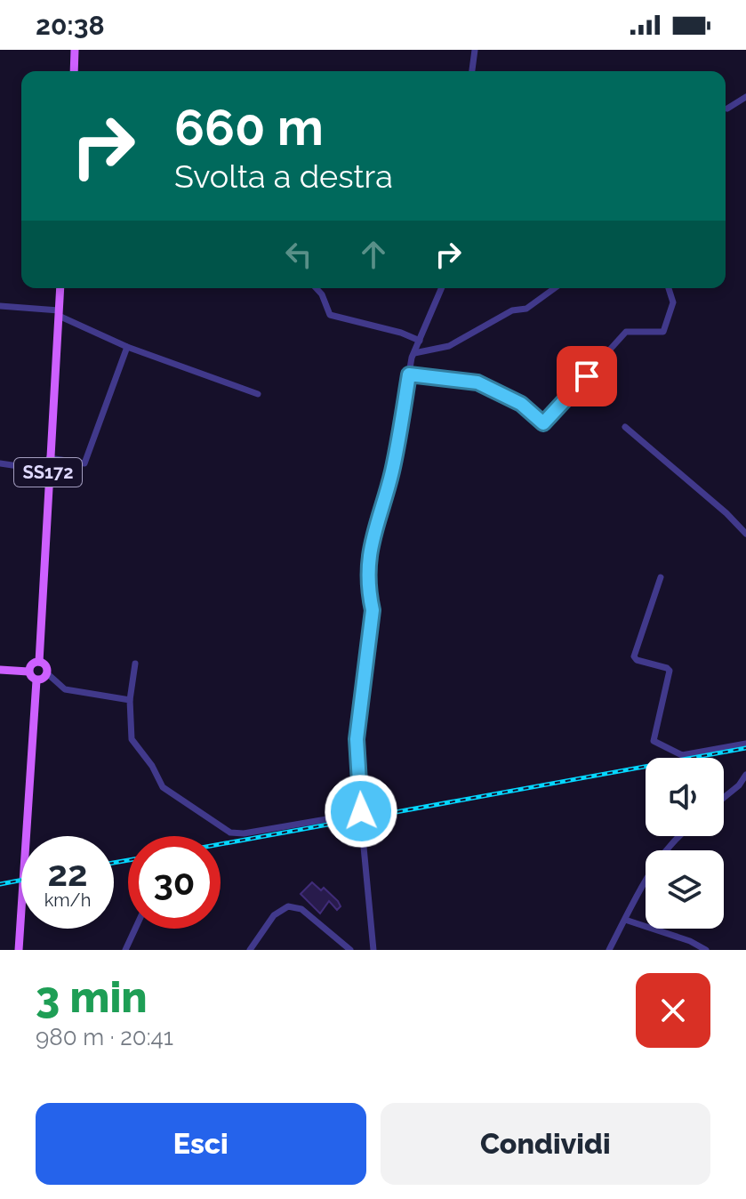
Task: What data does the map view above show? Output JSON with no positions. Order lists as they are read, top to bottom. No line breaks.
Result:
{"streets":{"main road":["SS172"]},"page":{"status":"20:38","turn":["660 m","Svolta a destra"],"speed":"22 km/h","limit":"30","heading":["3 min","980 m · 20:41"],"buttons":["Esci","Condividi"]}}
